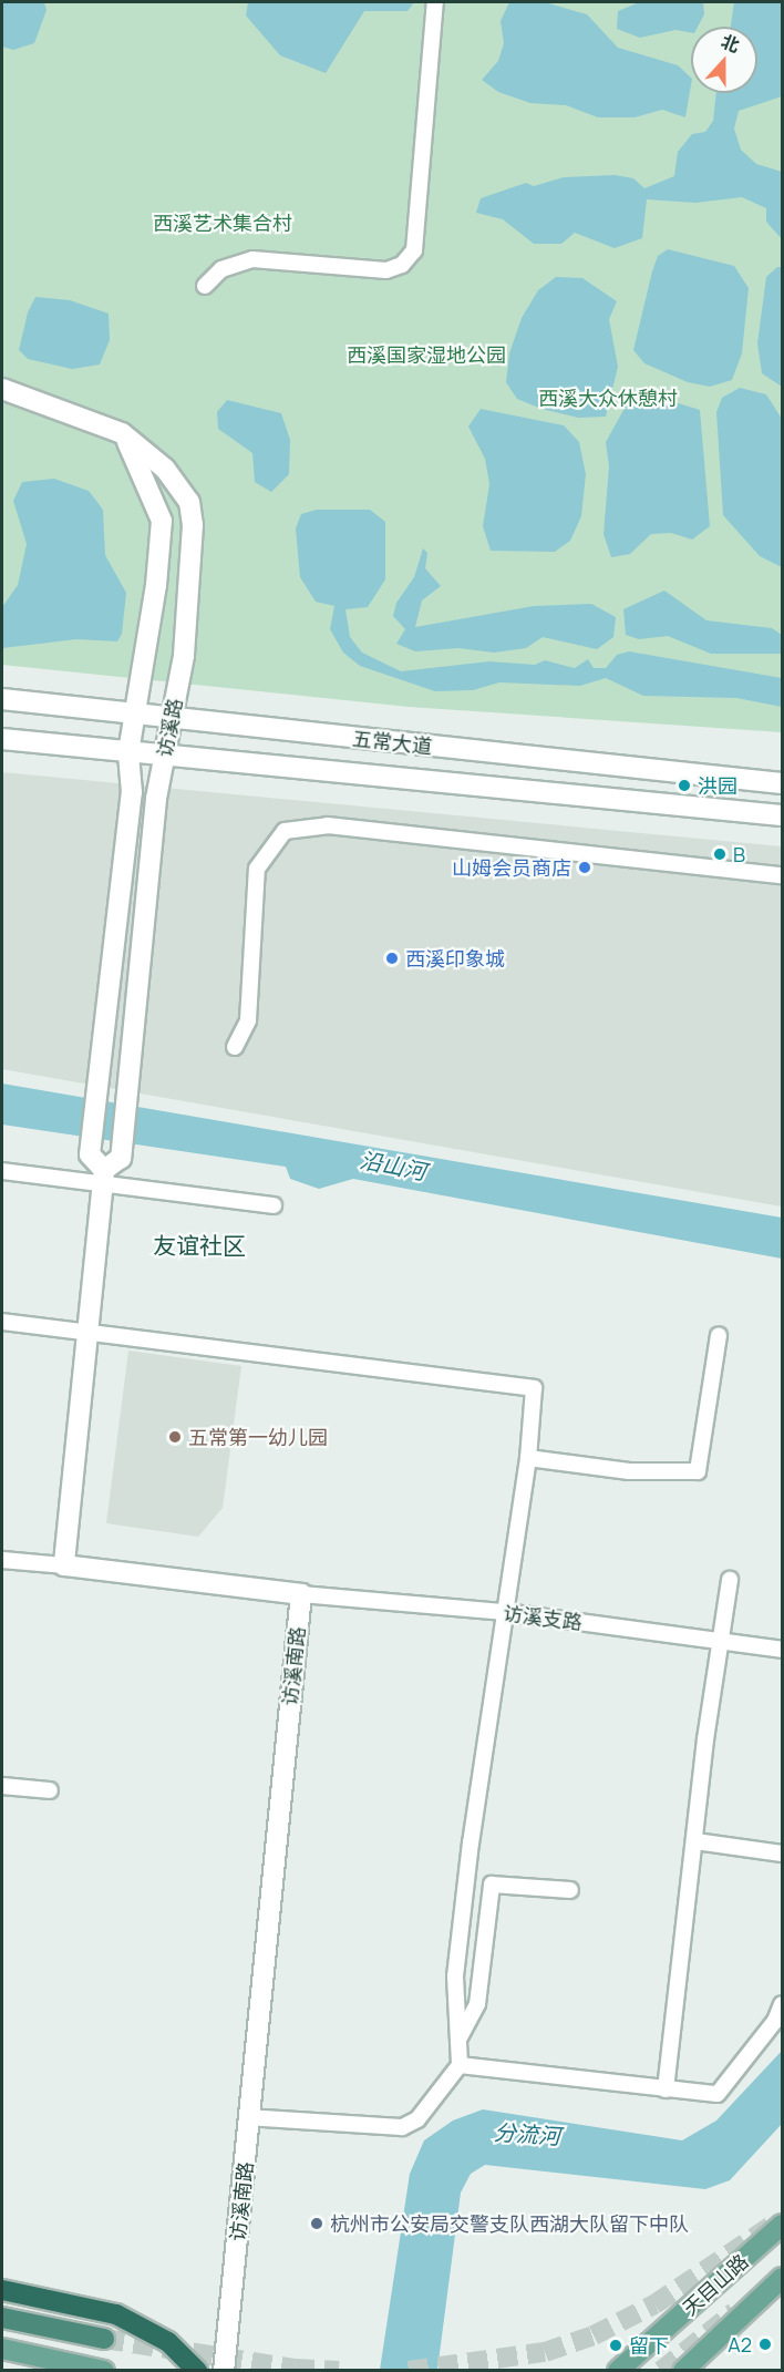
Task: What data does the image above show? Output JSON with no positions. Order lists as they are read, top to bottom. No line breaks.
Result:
{"streets":{"main road":["天目山路"],"street":["访溪路","五常大道","访溪支路","访溪南路"]},"crossings":[["访溪路","五常大道"],["访溪支路","访溪南路"]],"districts":["友谊社区"],"water":["沿山河","分流河"],"parks":["西溪艺术集合村","西溪国家湿地公园","西溪大众休憩村"],"places":["洪园","B","山姆会员商店","西溪印象城","五常第一幼儿园","杭州市公安局交警支队西湖大队留下中队","A2","留下"],"north":"top"}
